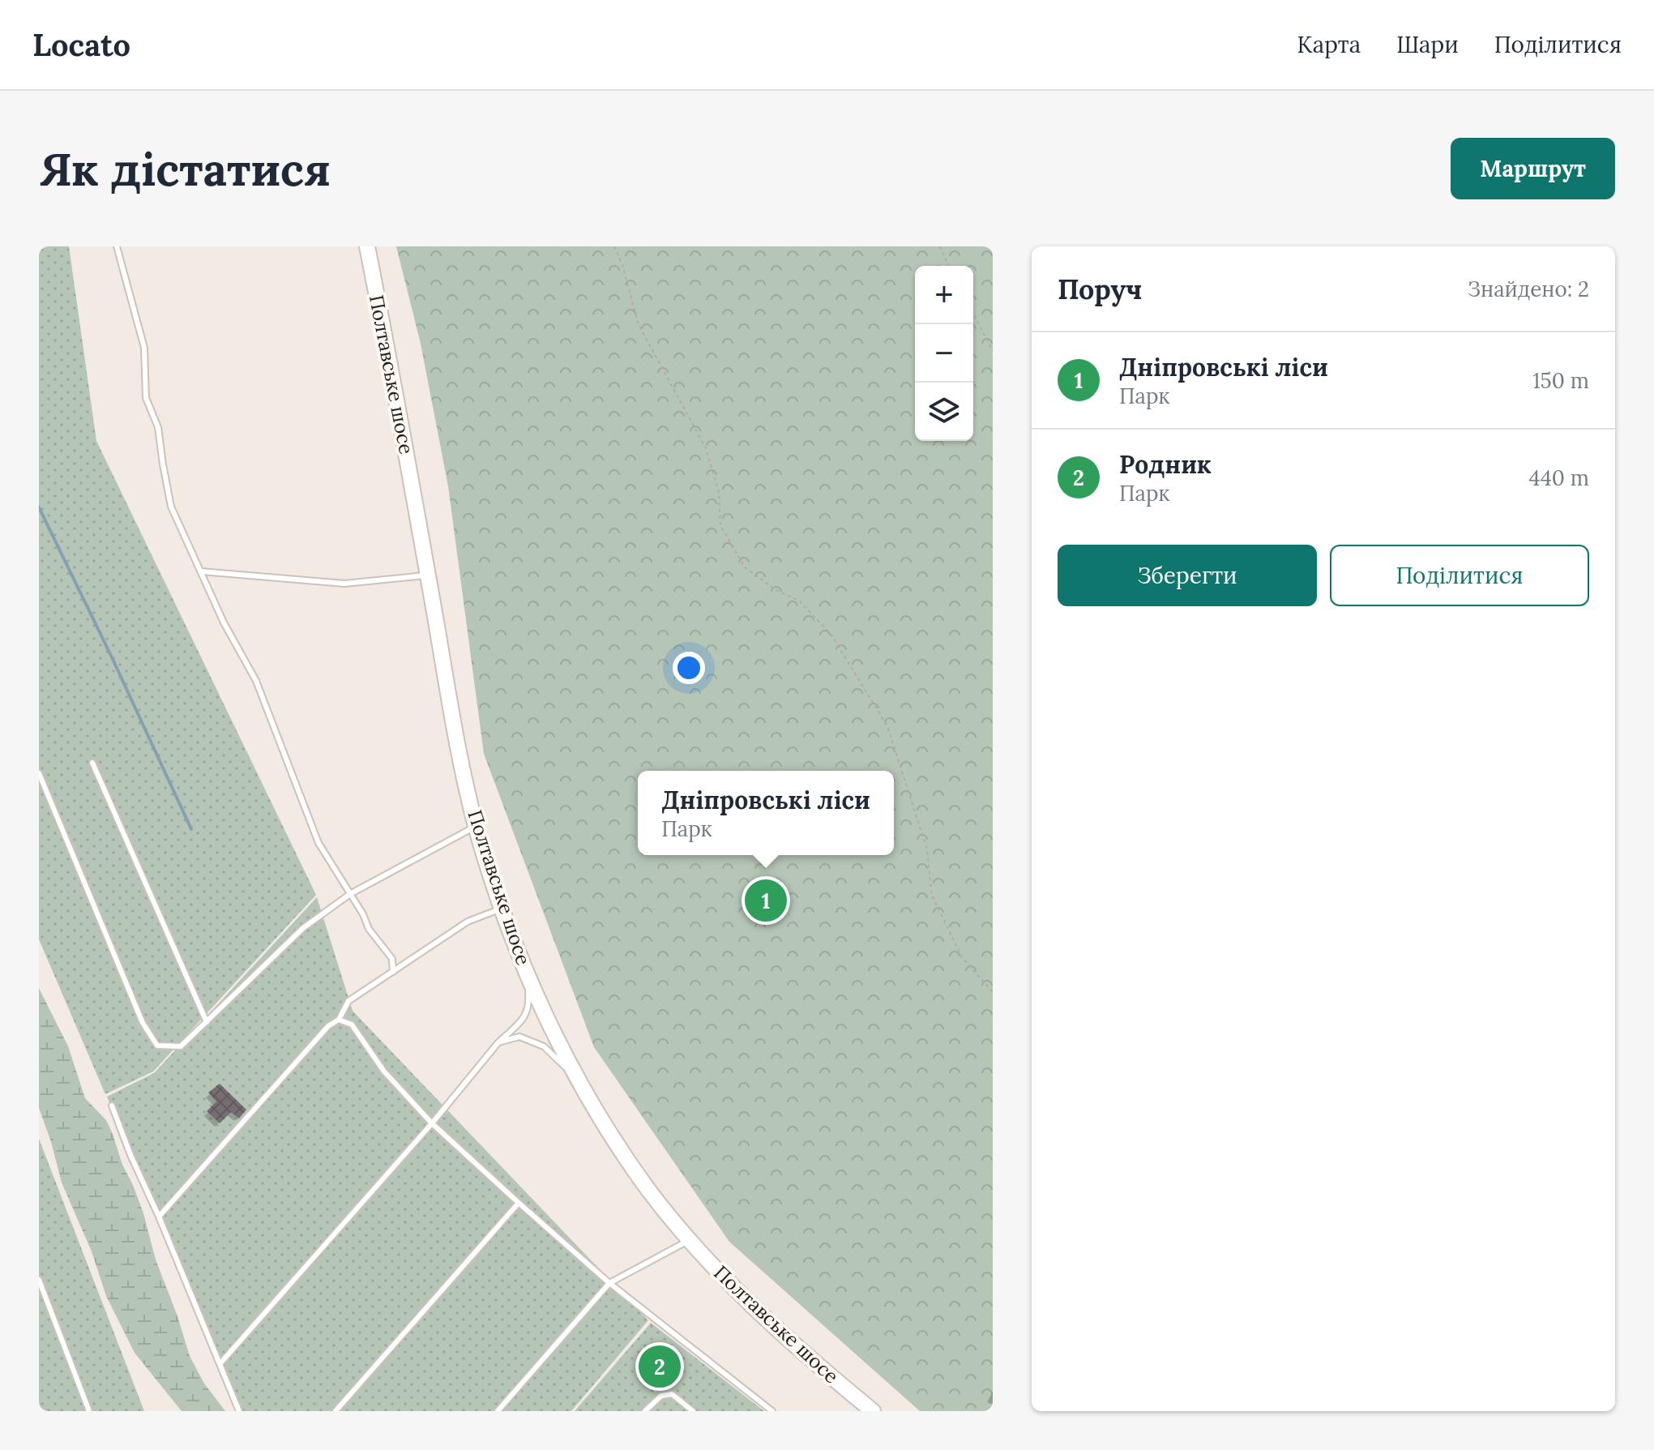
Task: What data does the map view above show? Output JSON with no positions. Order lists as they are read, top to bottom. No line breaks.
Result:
{"streets":{"main road":["Полтавське шосе"]},"page":{"header":"Locato","nav":["Карта","Шари","Поділитися"],"buttons":["Маршрут",["Зберегти","Поділитися"]],"title":"Як дістатися","heading":["Поруч","Знайдено: 2"],"map_buttons":["+","−"],"list":[{"mark":"1","name":"Дніпровські ліси","note":"Парк","value":"150 m"},{"mark":"2","name":"Родник","note":"Парк","value":"440 m"}],"popup":["Дніпровські ліси","Парк"],"pins":["1","2"]}}
